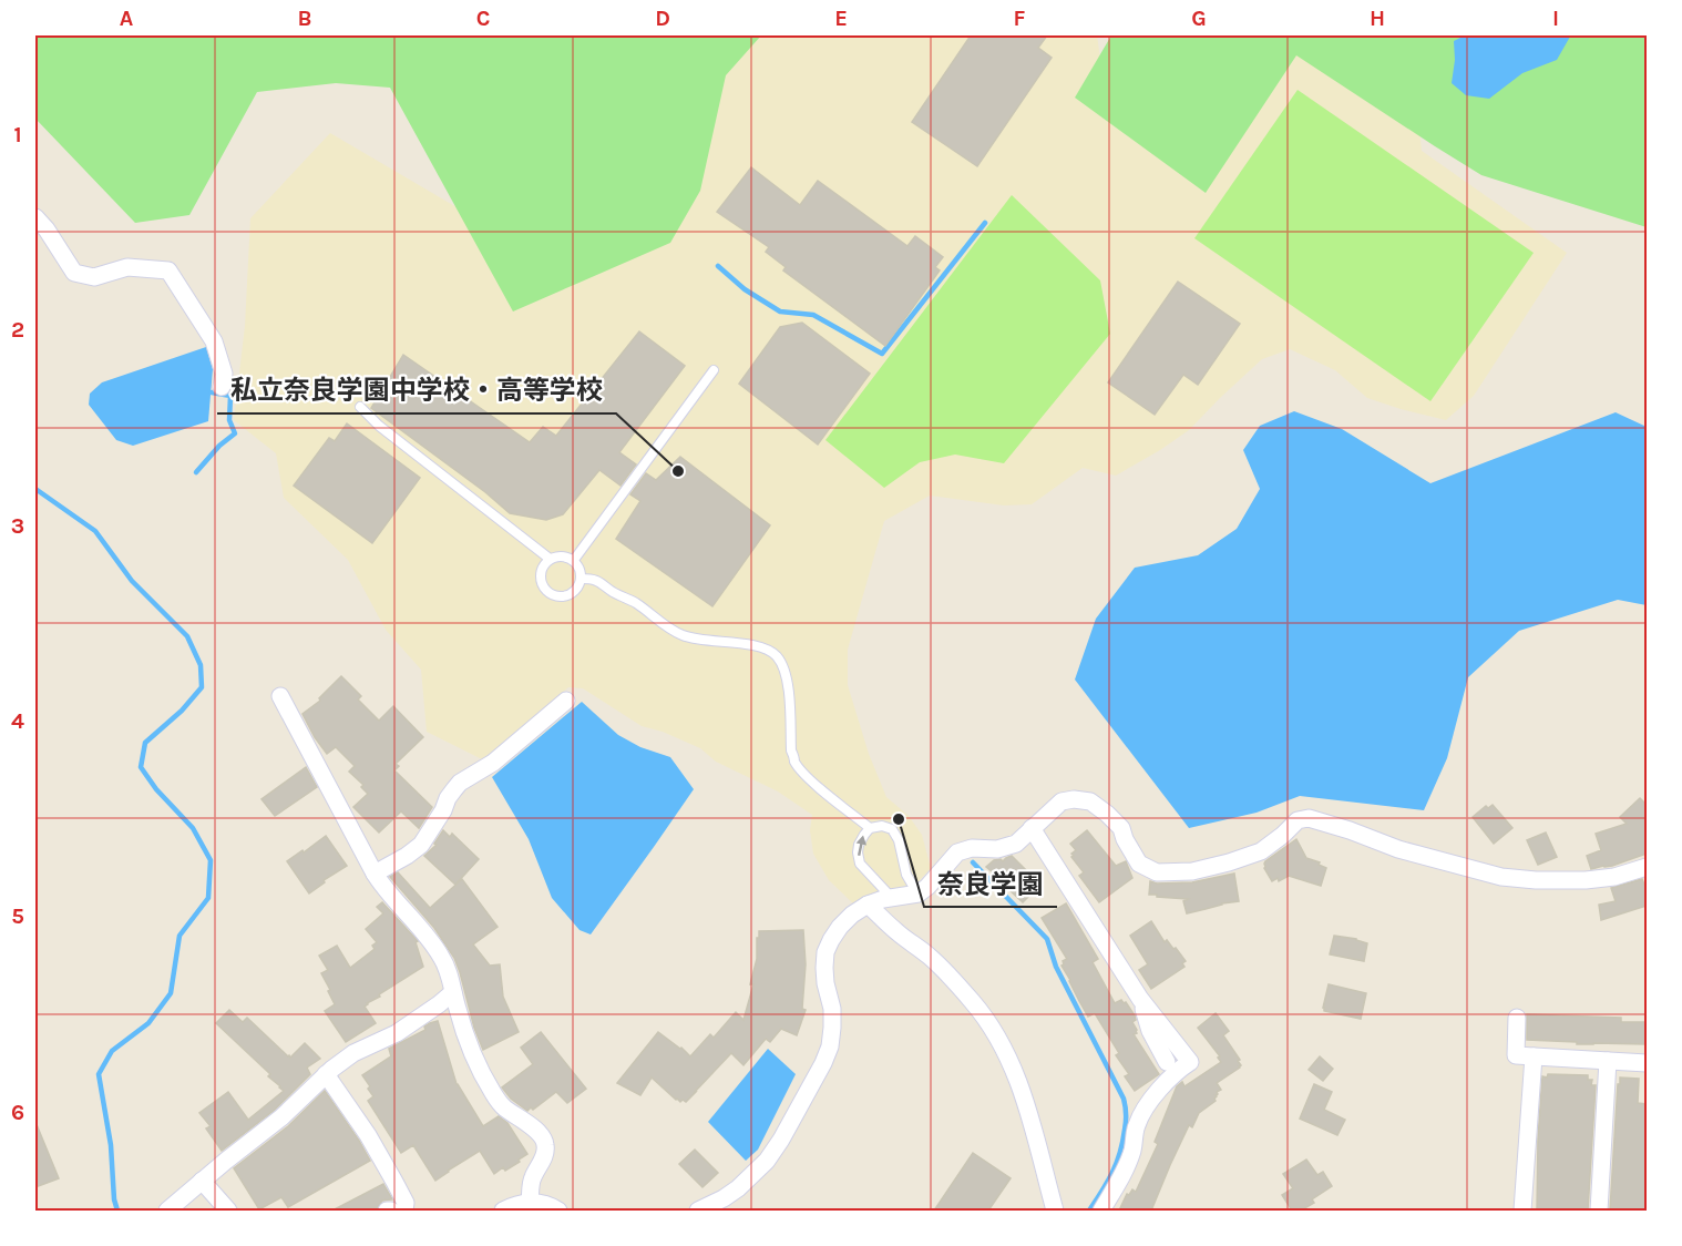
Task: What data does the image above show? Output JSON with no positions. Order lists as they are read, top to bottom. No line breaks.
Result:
{"places":["私立奈良学園中学校・高等学校","奈良学園"],"grid":{"columns":["A","B","C","D","E","F","G","H","I"],"rows":["1","2","3","4","5","6"]}}
